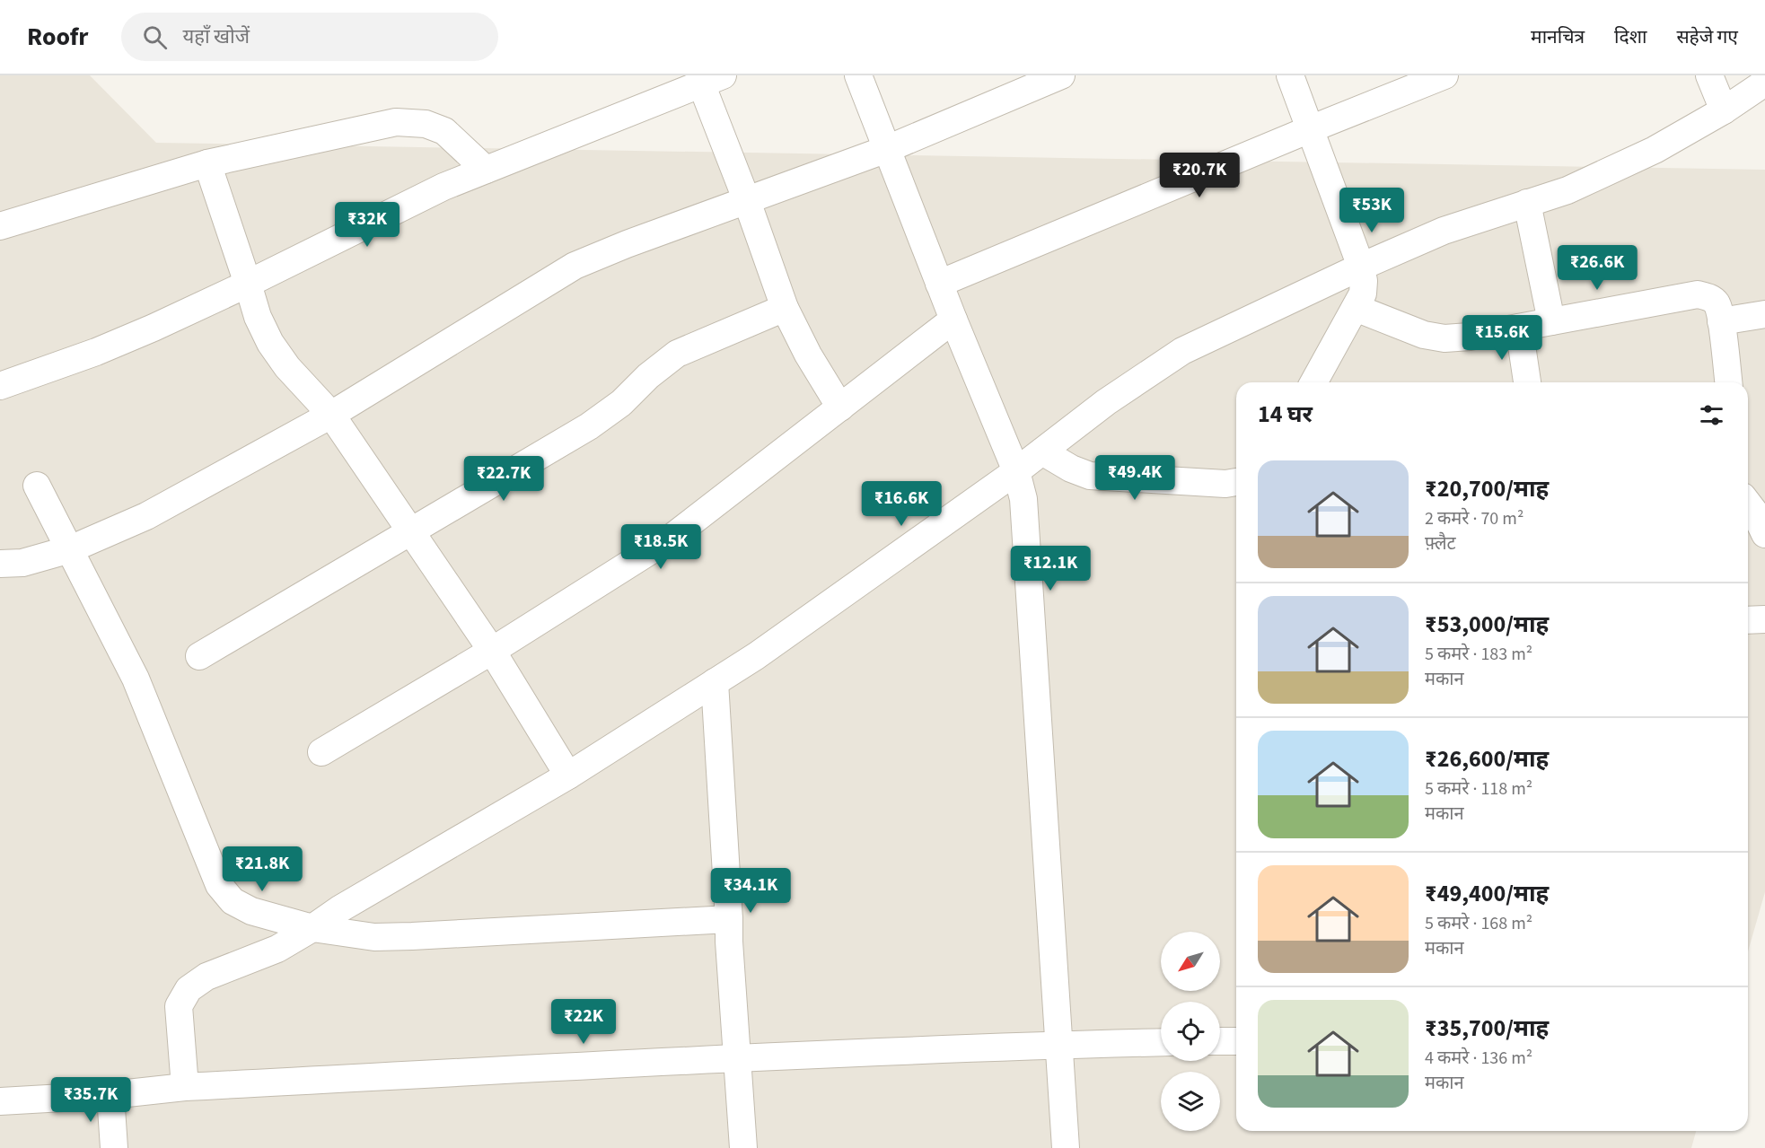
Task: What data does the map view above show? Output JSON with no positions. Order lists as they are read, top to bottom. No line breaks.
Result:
{"north":"bottom left","page":{"header":"Roofr","search":"यहाँ खोजें","nav":["मानचित्र","दिशा","सहेजे गए"],"price":["₹20.7K","₹53K","₹32K","₹26.6K","₹15.6K","₹49.4K","₹22.7K","₹16.6K","₹18.5K","₹12.1K","₹21.8K","₹34.1K","₹22K","₹35.7K"],"heading":"14 घर","list":[{"name":"₹20,700/माह","note":"2 कमरे · 70 m² · फ़्लैट"},{"name":"₹53,000/माह","note":"5 कमरे · 183 m² · मकान"},{"name":"₹26,600/माह","note":"5 कमरे · 118 m² · मकान"},{"name":"₹49,400/माह","note":"5 कमरे · 168 m² · मकान"},{"name":"₹35,700/माह","note":"4 कमरे · 136 m² · मकान"}]}}
